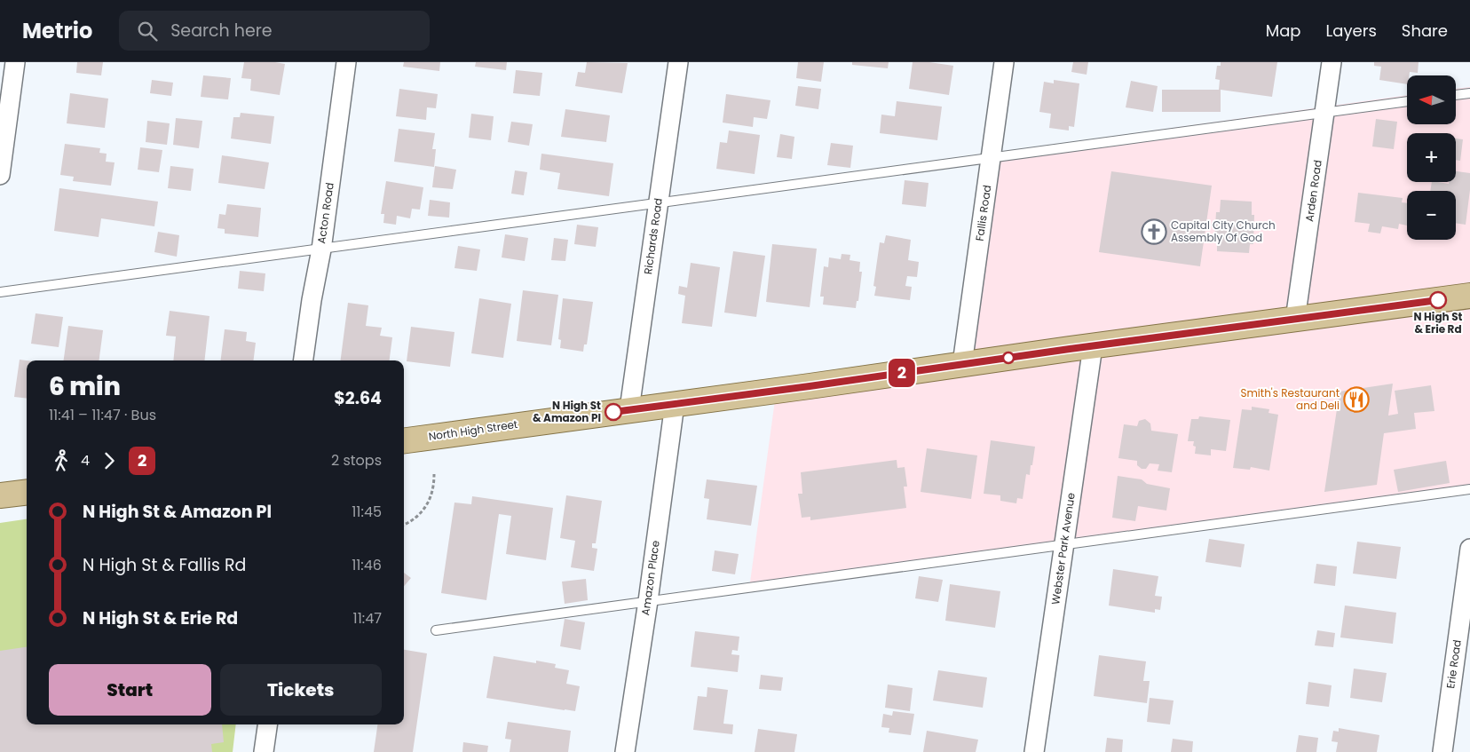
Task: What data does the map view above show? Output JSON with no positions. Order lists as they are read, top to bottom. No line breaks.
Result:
{"streets":{"main road":["North High Street"],"street":["Arden Road","Acton Road","Fallis Road","Richards Road","Webster Park Avenue","Amazon Place","Erie Road"]},"crossings":[["Arden Road","North High Street"],["Fallis Road","North High Street"],["Richards Road","North High Street"],["North High Street","Webster Park Avenue"],["North High Street","Amazon Place"]],"places":{"church":["Capital City Church Assembly Of God"],"other":["N High St & Erie Rd","N High St & Amazon Pl"],"restaurant":["Smith's Restaurant and Deli"]},"lines":["bus line 2"],"north":"left","page":{"header":"Metrio","search":"Search here","nav":["Map","Layers","Share"],"on_map":"2","map_buttons":["+","−"],"heading":["6 min","11:41 – 11:47 · Bus","$2.64"],"legs":["4","2","2 stops"],"list":[{"name":"N High St & Amazon Pl","value":"11:45"},{"name":"N High St & Fallis Rd","value":"11:46"},{"name":"N High St & Erie Rd","value":"11:47"}],"buttons":["Start","Tickets"]}}
